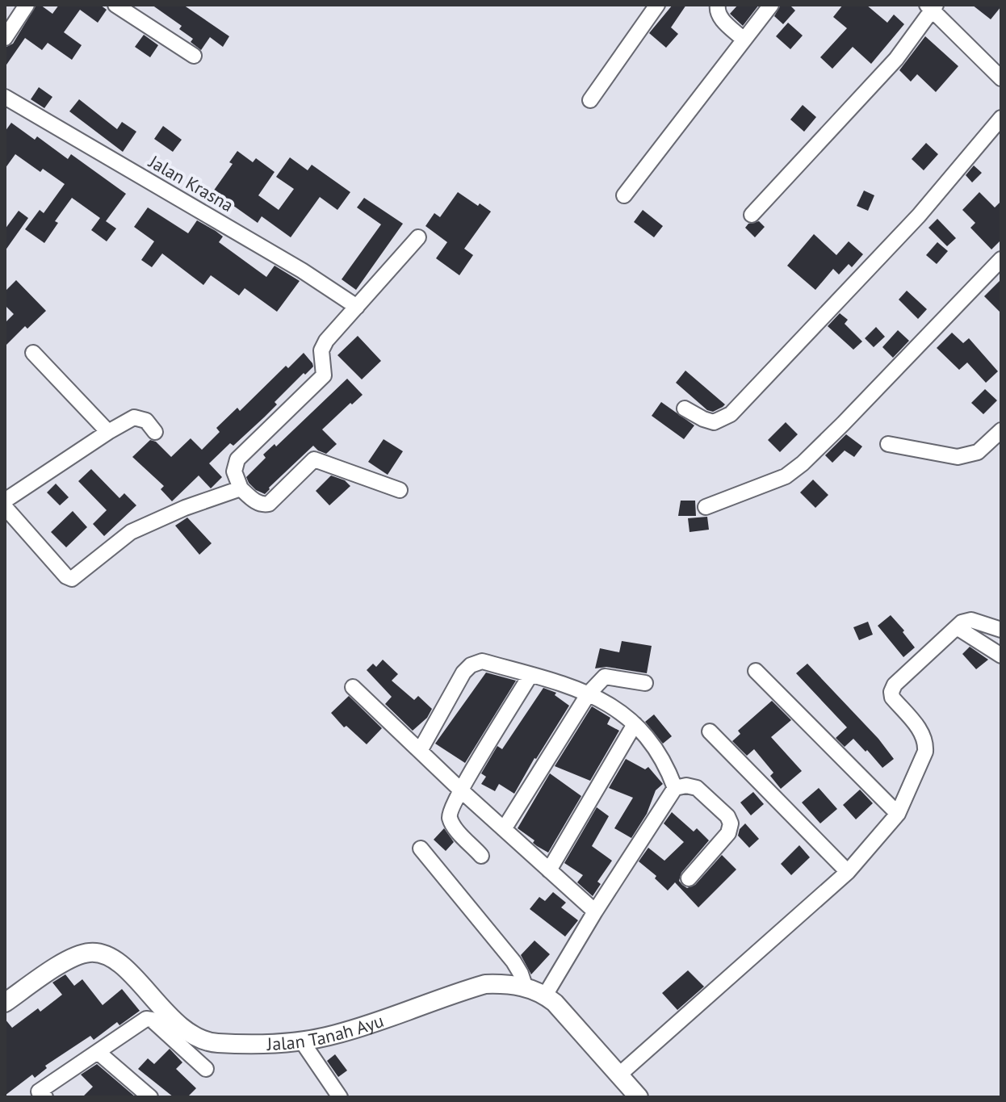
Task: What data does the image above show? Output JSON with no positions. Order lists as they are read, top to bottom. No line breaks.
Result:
{"streets":{"street":["Jalan Krasna","Jalan Tanah Ayu"]}}
